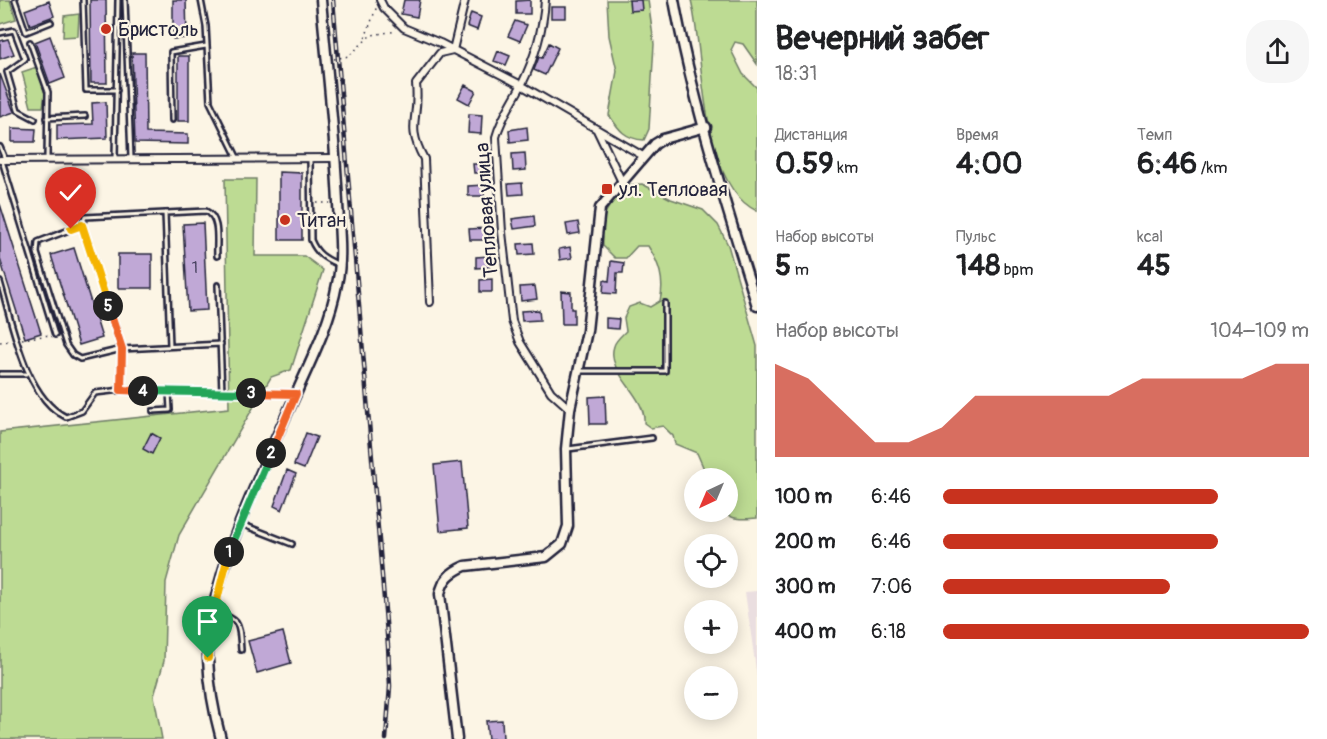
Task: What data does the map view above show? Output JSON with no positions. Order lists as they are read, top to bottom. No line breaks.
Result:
{"streets":{"street":["Тепловая улица"]},"places":{"other":["Бристоль","Титан"],"transit":["ул. Тепловая"]},"house_numbers":["1"],"north":"bottom left","page":{"heading":["Вечерний забег","18:31"],"stats":[["Дистанция","0.59 km"],["Время","4:00"],["Темп","6:46 /km"],["Набор высоты","5 m"],["Пульс","148 bpm"],["kcal","45"]],"pins":["5","4","3","2","1"],"chart":["Набор высоты","104–109 m"],"map_buttons":["+","−"],"list":[{"name":"100 m","note":"6:46"},{"name":"200 m","note":"6:46"},{"name":"300 m","note":"7:06"},{"name":"400 m","note":"6:18"}]}}
